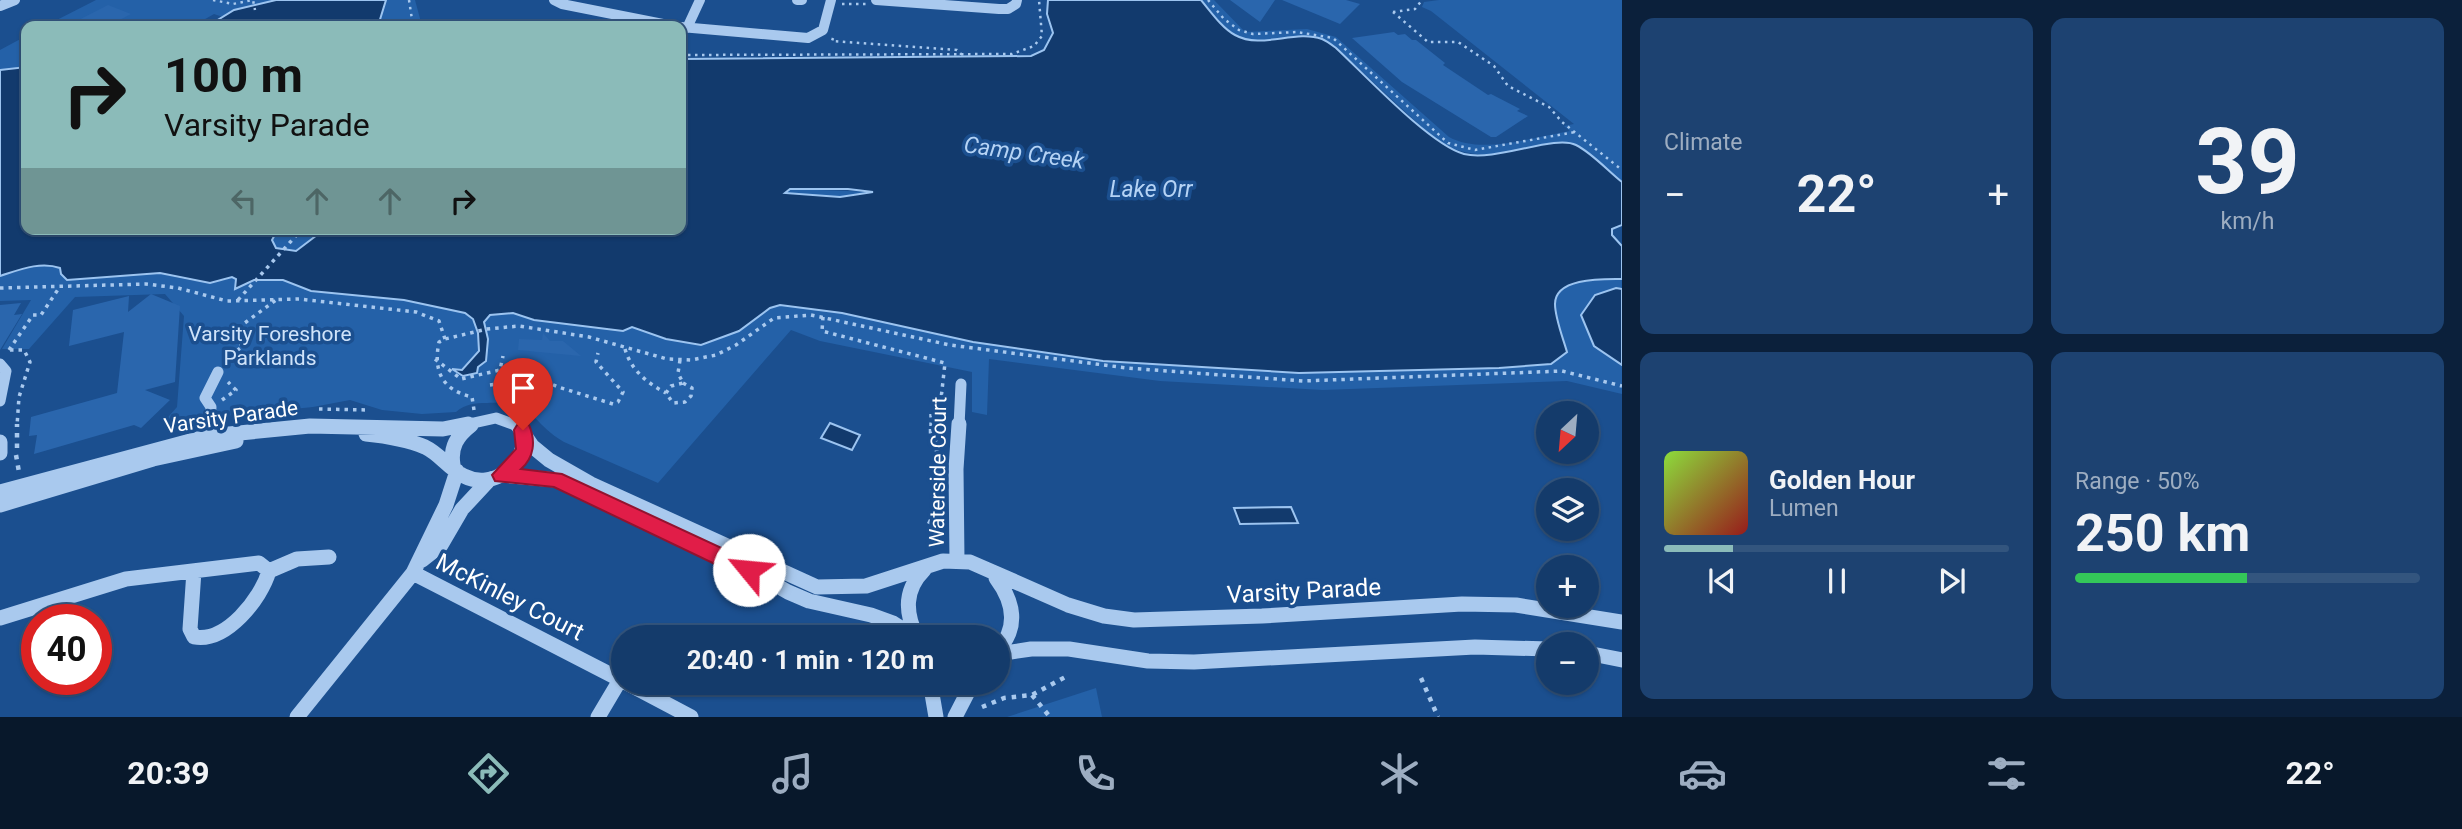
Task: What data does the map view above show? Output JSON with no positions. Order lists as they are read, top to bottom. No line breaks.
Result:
{"streets":{"street":["Varsity Parade","Waterside Court","McKinley Court"]},"crossings":[["Varsity Parade","Waterside Court"]],"water":["Camp Creek","Lake Orr"],"parks":["Varsity Foreshore Parklands"],"north":"bottom left","page":{"tile":["Climate",["39","km/h"],["Range · 50%","250 km"]],"turn":["100 m","Varsity Parade"],"heat":["−","22°","+"],"map_buttons":["+","−"],"song":["Golden Hour","Lumen"],"limit":"40","trip":"20:40 · 1 min · 120 m","tabs":["20:39","22°"]}}
